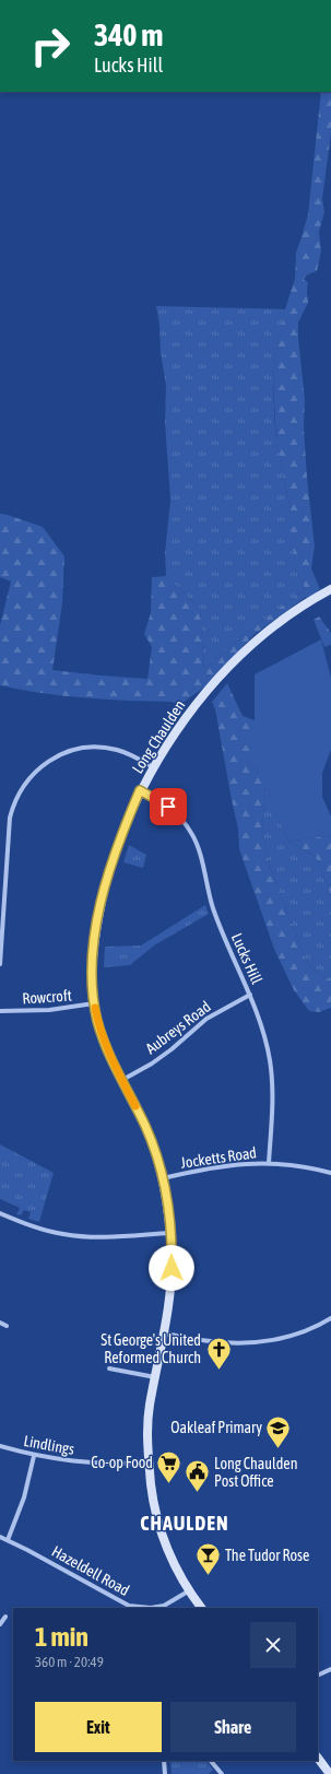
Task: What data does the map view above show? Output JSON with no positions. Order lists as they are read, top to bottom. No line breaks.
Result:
{"streets":{"street":["Long Chaulden","Lucks Hill","Rowcroft","Aubreys Road","Jocketts Road","Lindlings","Hazeldell Road"]},"crossings":[["Long Chaulden","Lucks Hill"],["Long Chaulden","Rowcroft"],["Long Chaulden","Aubreys Road"],["Long Chaulden","Jocketts Road"],["Long Chaulden","Lindlings"],["Long Chaulden","Hazeldell Road"],["Lucks Hill","Aubreys Road"],["Lucks Hill","Jocketts Road"]],"districts":["CHAULDEN"],"places":{"church":["St George's United Reformed Church"],"school or university":["Oakleaf Primary"],"supermarket":["Co-op Food"],"public building":["Long Chaulden Post Office"],"bar":["The Tudor Rose"]},"page":{"turn":["340 m","Lucks Hill"],"heading":["1 min","360 m · 20:49"],"buttons":["Exit","Share"]}}
